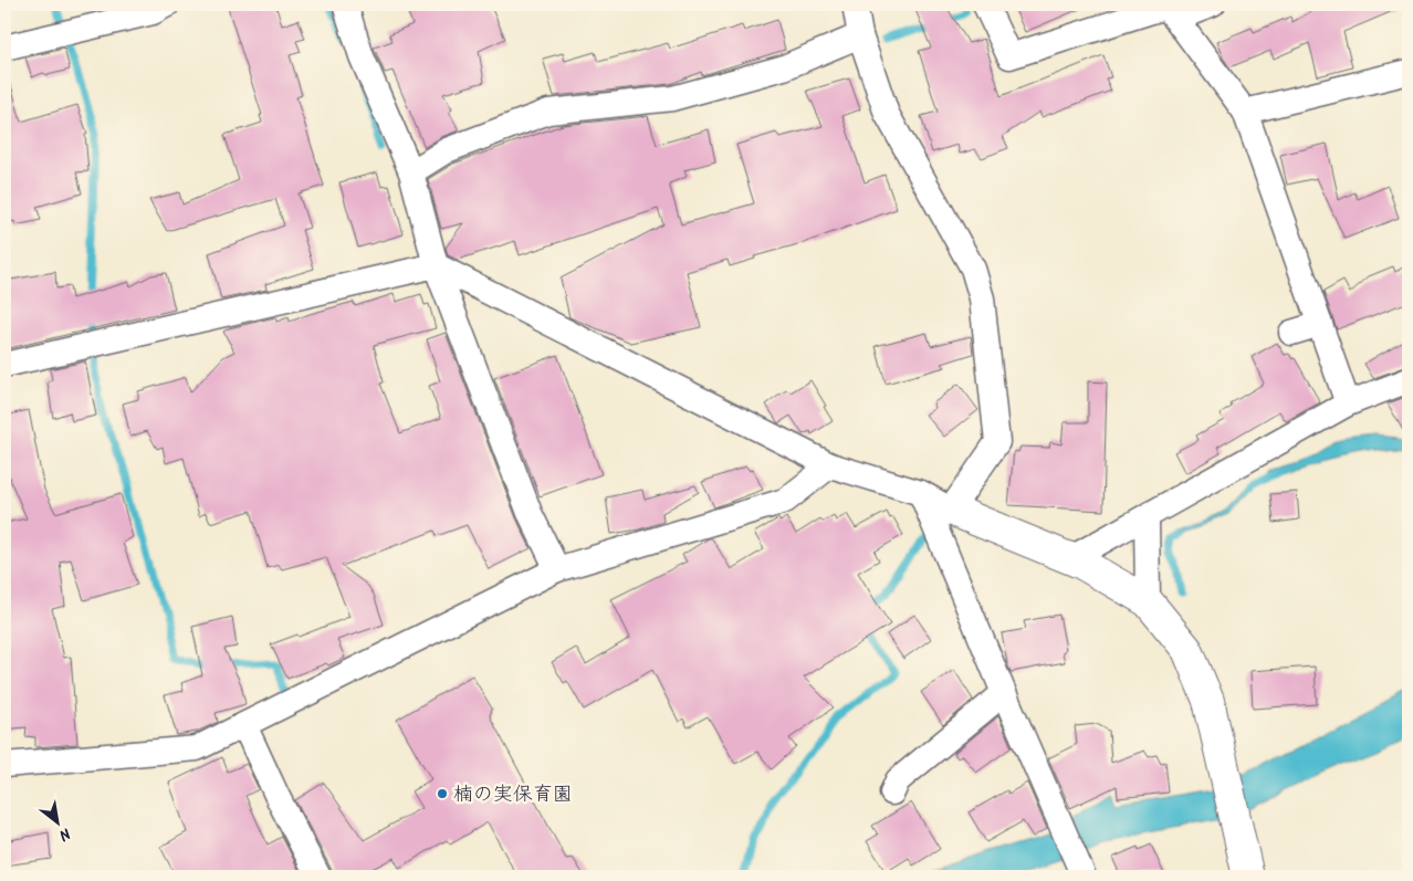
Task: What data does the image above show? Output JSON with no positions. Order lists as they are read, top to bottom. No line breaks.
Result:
{"places":["楠の実保育園"],"north":"bottom right"}
